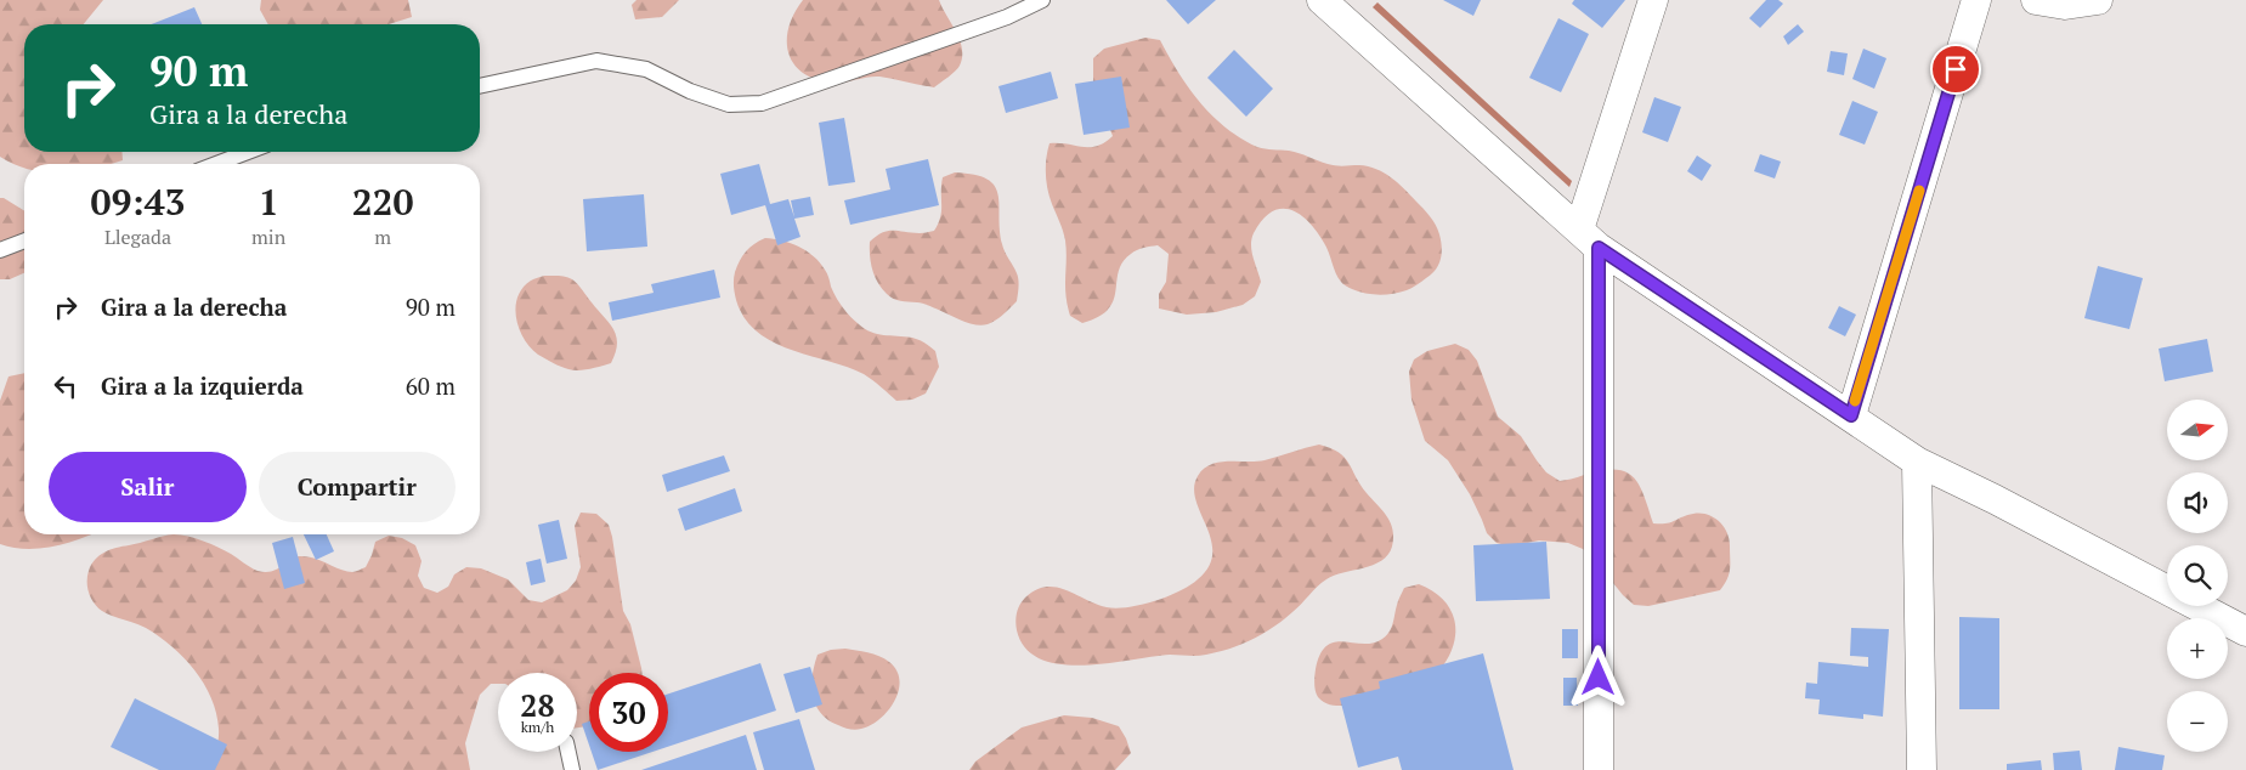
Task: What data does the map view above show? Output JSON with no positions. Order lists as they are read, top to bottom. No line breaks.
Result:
{"north":"right","page":{"turn":["90 m","Gira a la derecha"],"eta":["09:43","Llegada","1","min","220","m"],"list":[{"name":"Gira a la derecha","value":"90 m"},{"name":"Gira a la izquierda","value":"60 m"}],"map_buttons":["+","−"],"buttons":["Salir","Compartir"],"speed":"28 km/h","limit":"30"}}
